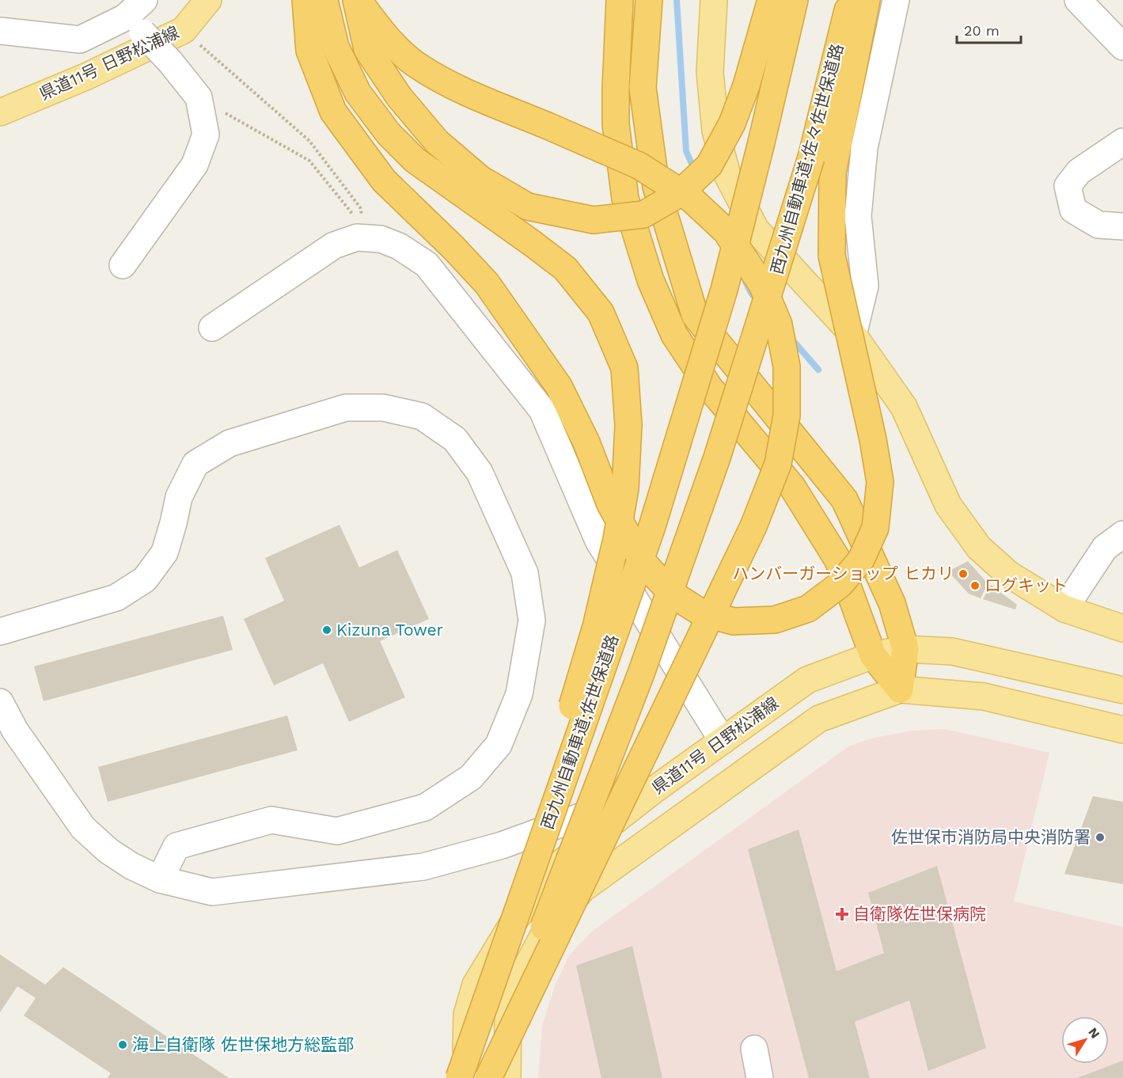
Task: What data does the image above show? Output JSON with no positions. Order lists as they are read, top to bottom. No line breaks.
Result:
{"streets":{"highway":["西九州自動車道;佐々佐世保道路","西九州自動車道;佐世保道路"],"main road":["県道11号 日野松浦線"]},"crossings":[["西九州自動車道;佐々佐世保道路","西九州自動車道;佐世保道路"]],"places":{"other":["ハンバーガーショップ ヒカリ","ログキット","Kizuna Tower","佐世保市消防局中央消防署","海上自衛隊 佐世保地方総監部"],"health":["自衛隊佐世保病院"]},"scale_bar":"20 m","north":"top right"}
